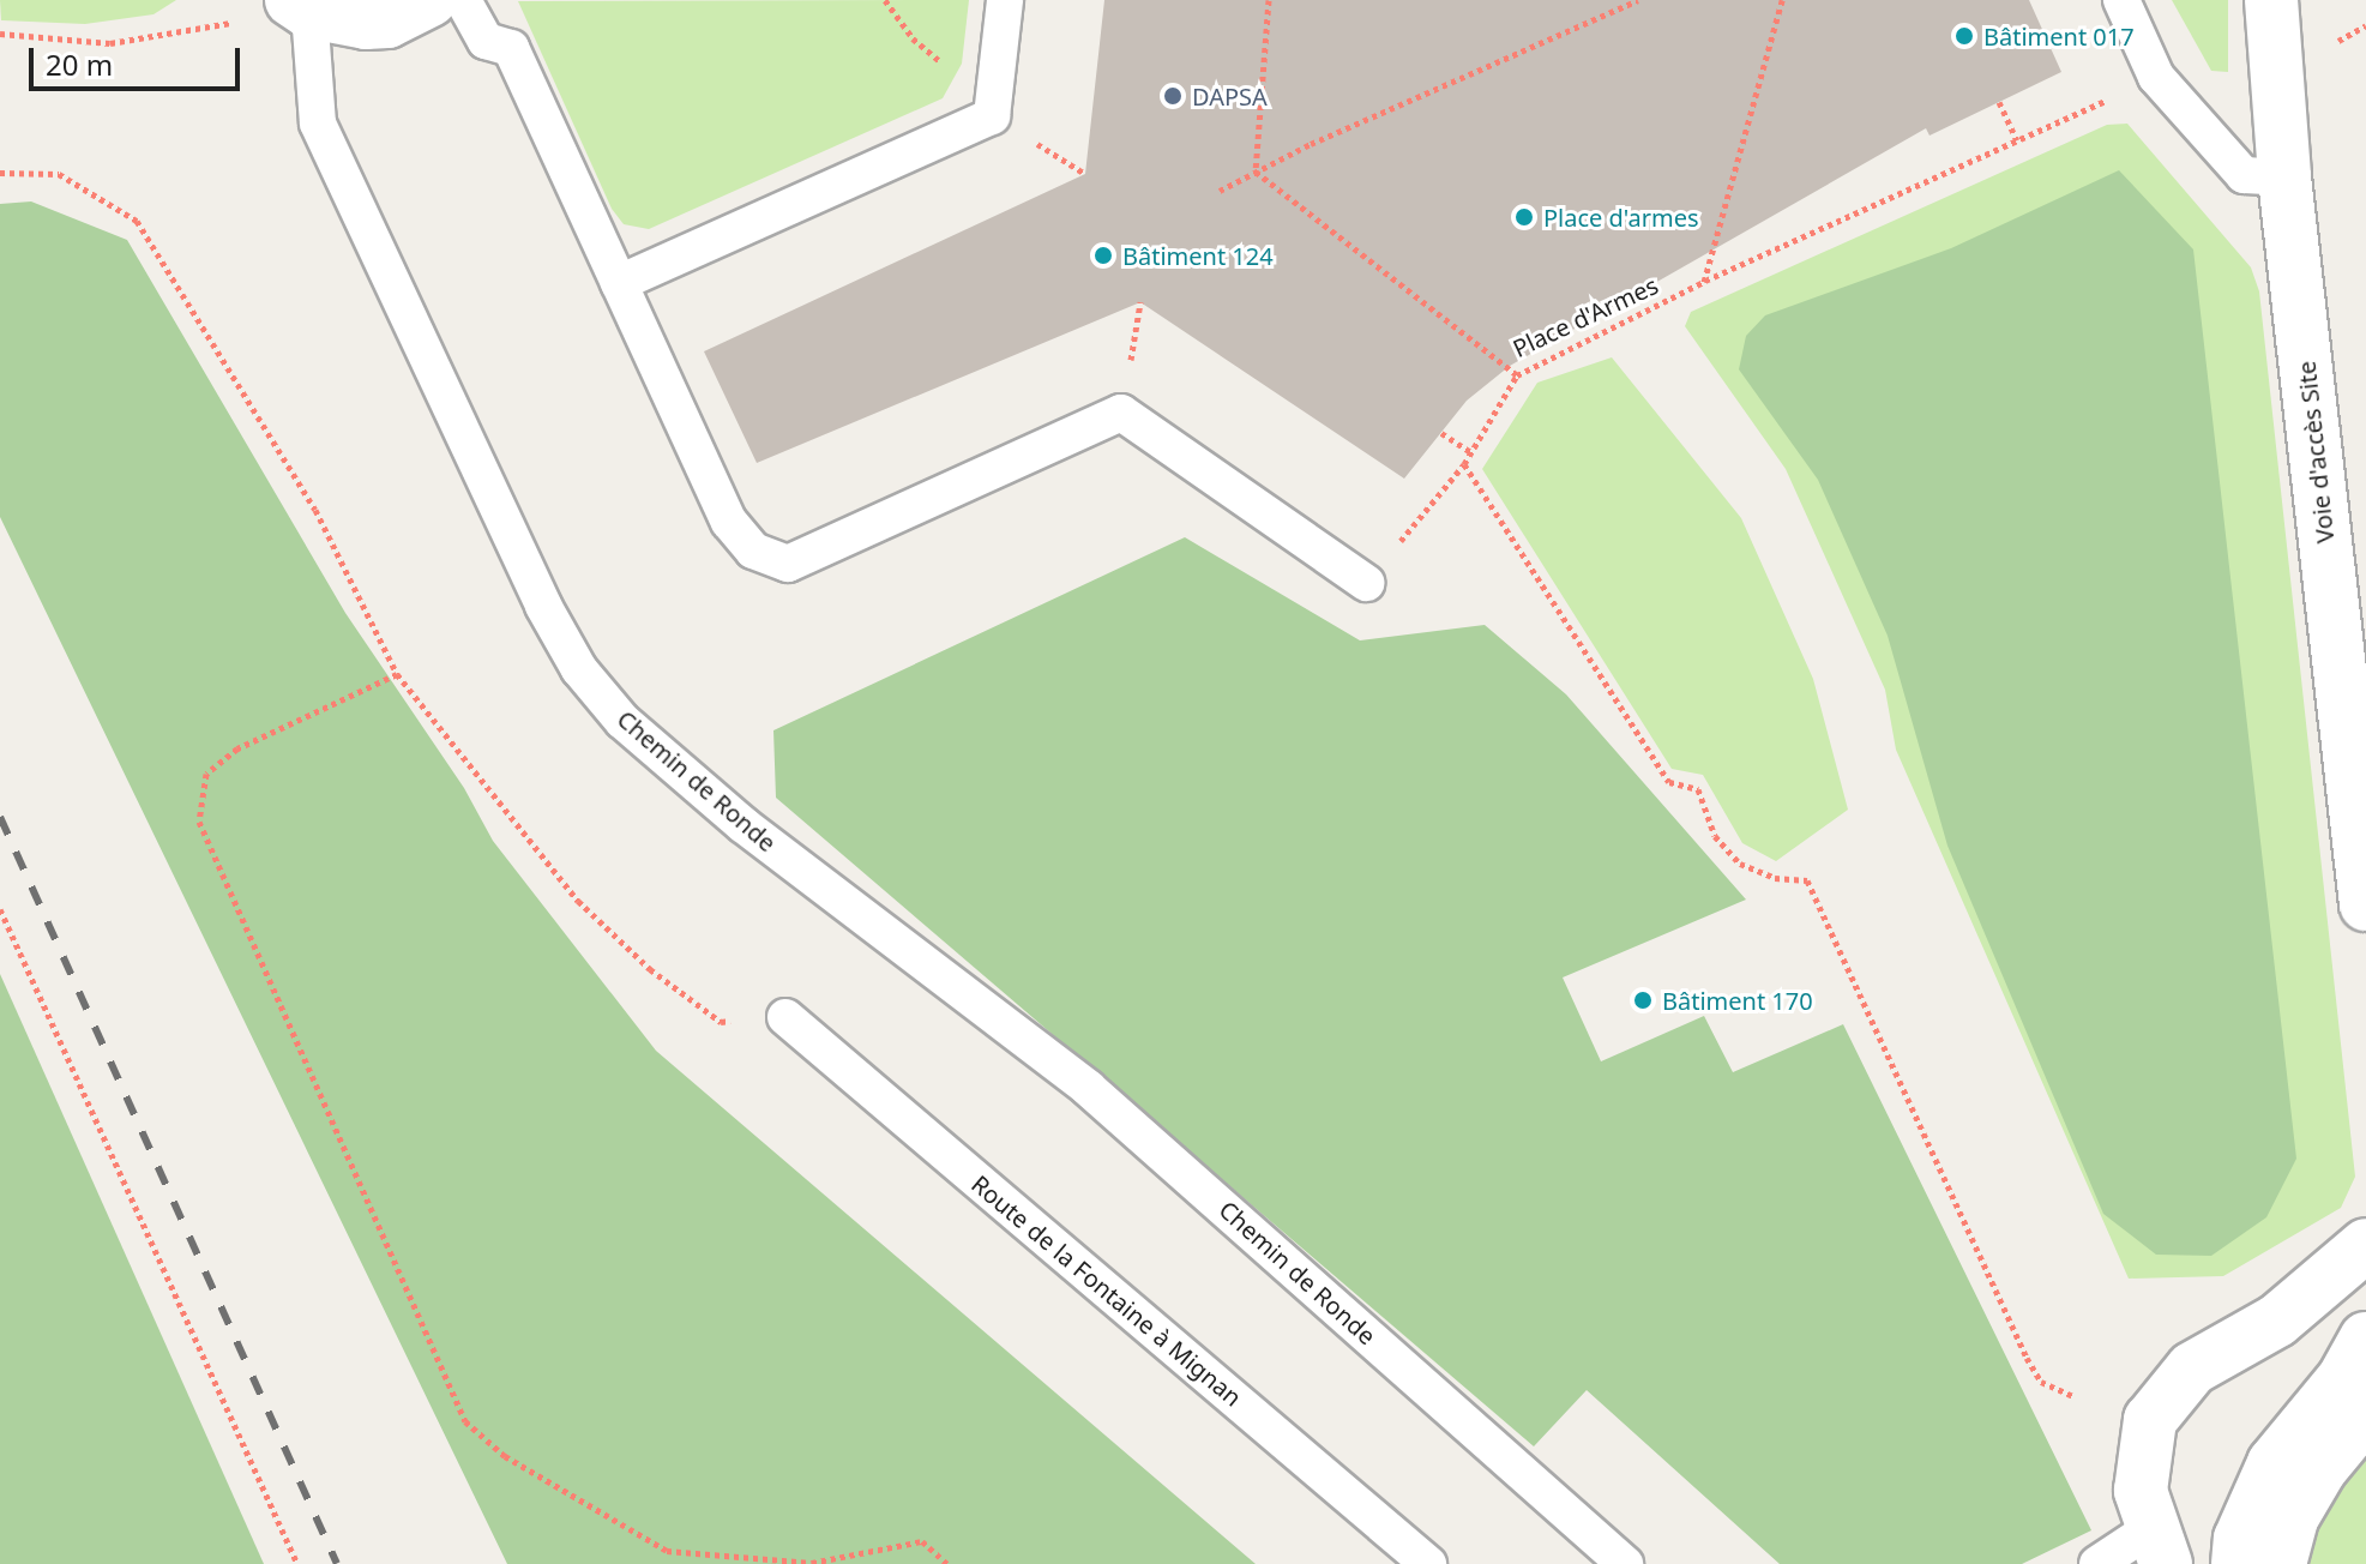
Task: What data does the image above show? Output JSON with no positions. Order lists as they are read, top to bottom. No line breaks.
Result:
{"streets":{"street":["Voie d'accès Site"],"lane":["Chemin de Ronde","Route de la Fontaine à Mignan"],"path":["Place d'Armes"]},"places":["Bâtiment 017","DAPSA","Place d'armes","Bâtiment 124","Bâtiment 170"],"scale_bar":"20 m"}
